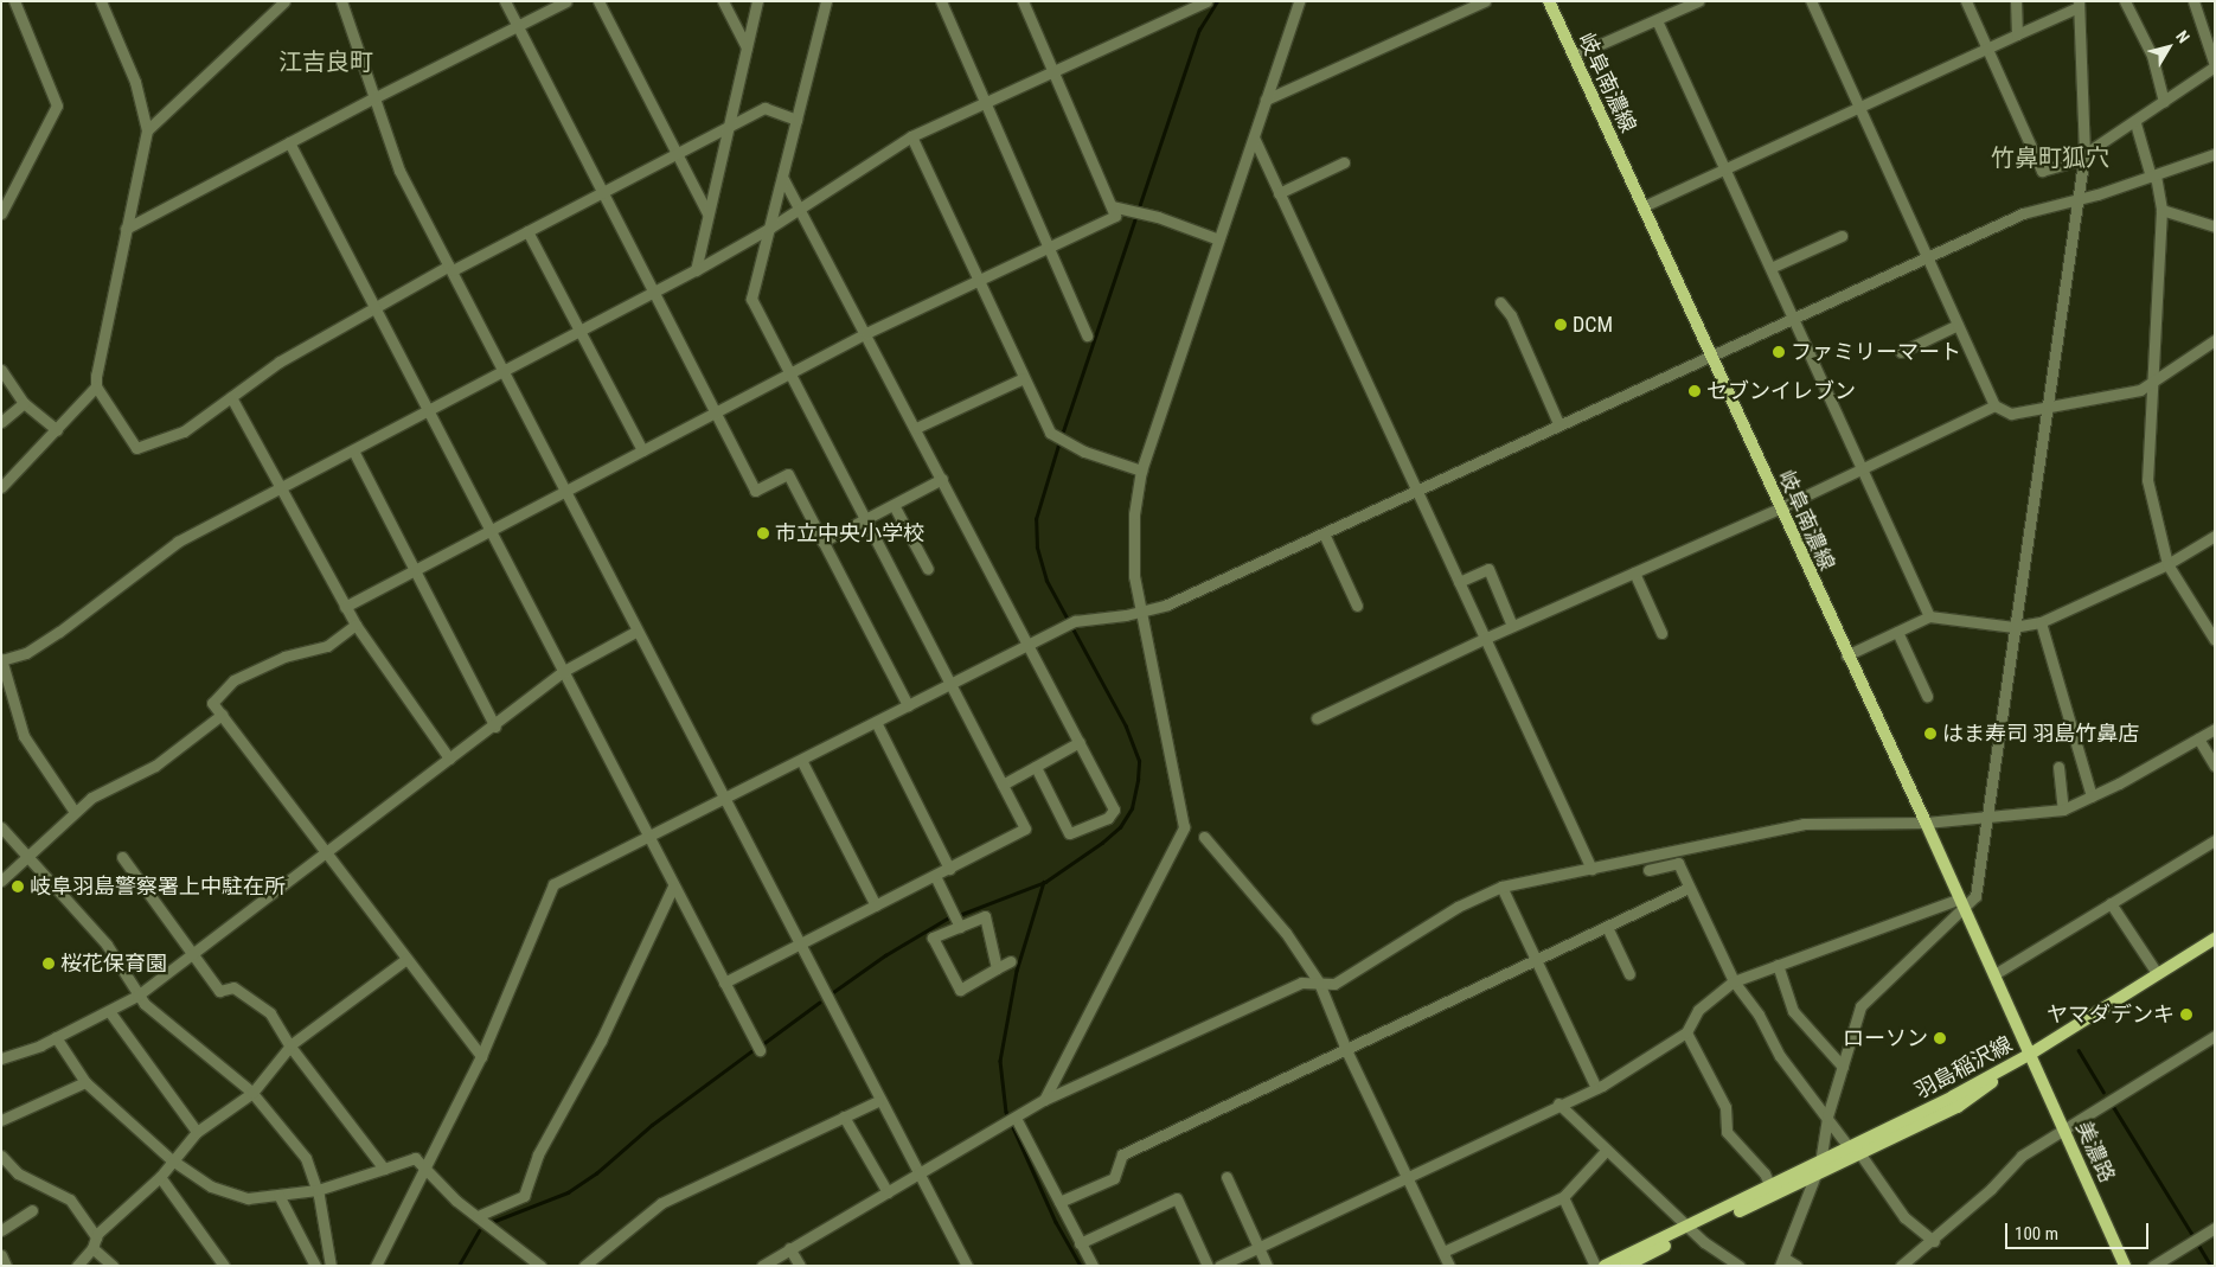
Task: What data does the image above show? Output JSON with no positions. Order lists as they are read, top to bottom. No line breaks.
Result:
{"streets":{"main road":["岐阜南濃線","羽島稲沢線","美濃路"]},"crossings":[["岐阜南濃線","羽島稲沢線"],["岐阜南濃線","美濃路"],["羽島稲沢線","美濃路"]],"districts":["江吉良町","竹鼻町狐穴"],"places":["DCM","ファミリーマート","セブンイレブン","市立中央小学校","はま寿司 羽島竹鼻店","岐阜羽島警察署上中駐在所","桜花保育園","ヤマダデンキ","ローソン"],"scale_bar":"100 m","north":"top right"}
